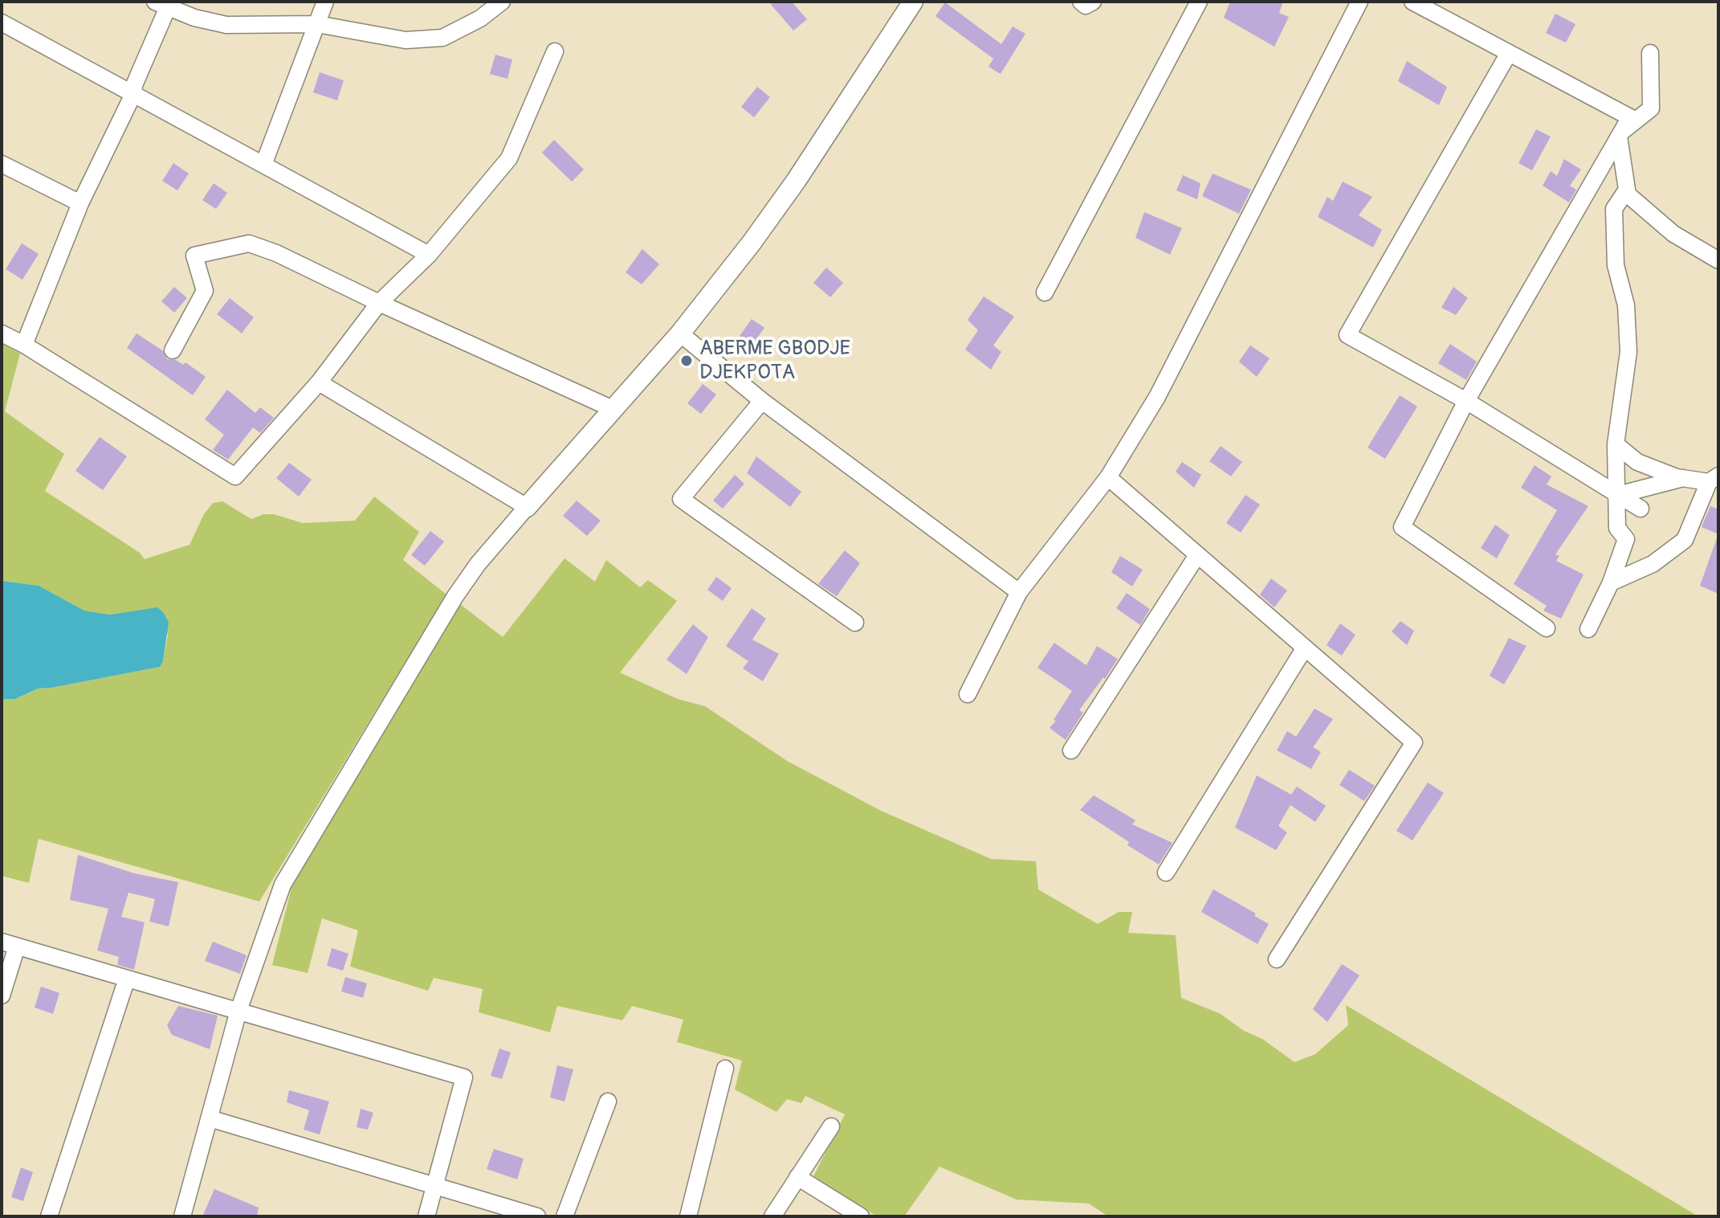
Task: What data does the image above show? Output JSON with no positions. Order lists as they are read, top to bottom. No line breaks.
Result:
{"places":["ABERME GBODJE DJEKPOTA"]}
